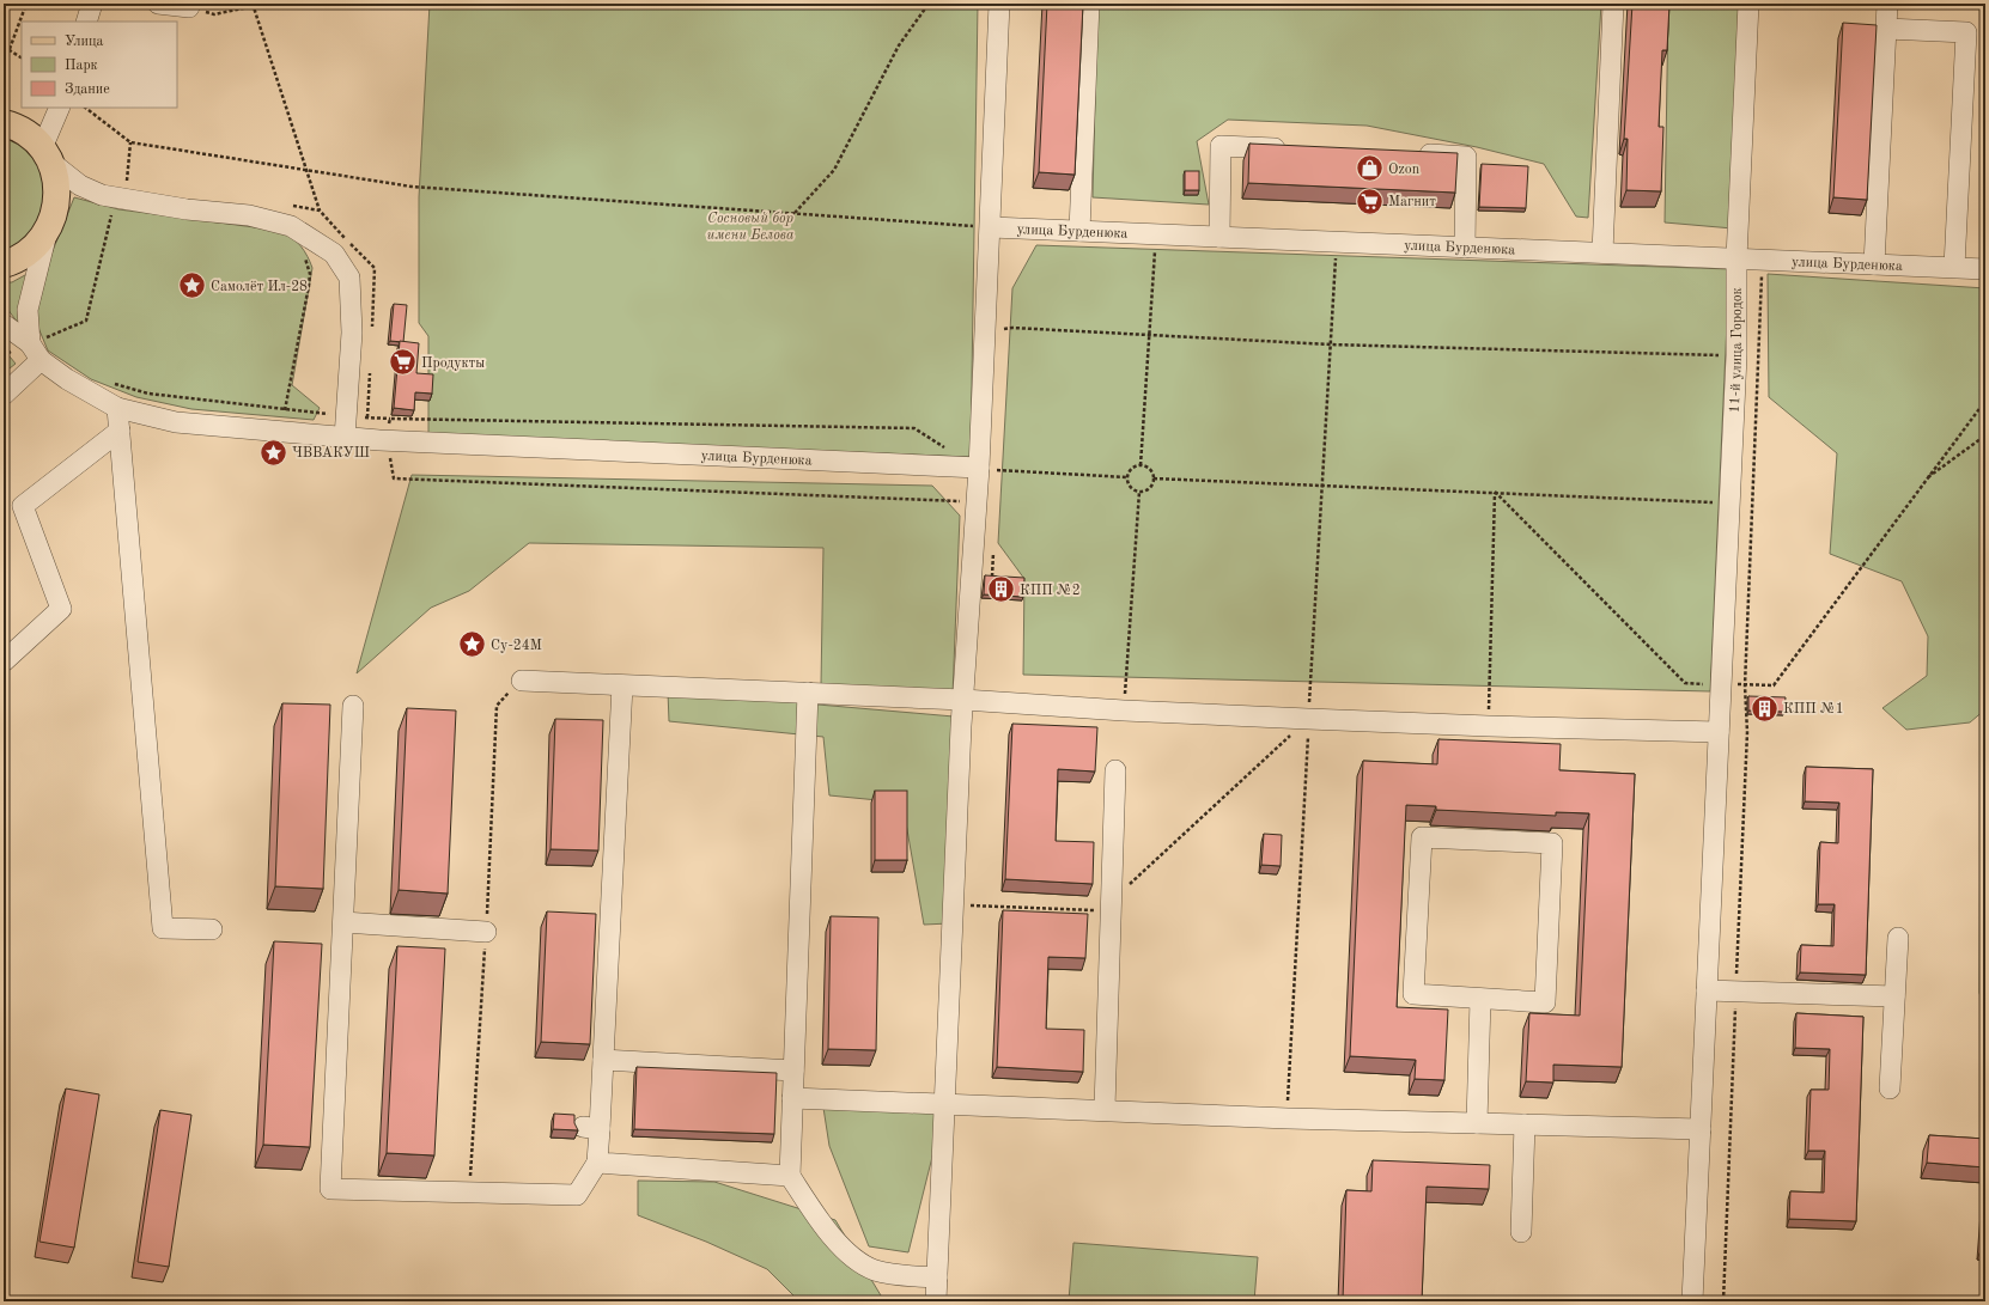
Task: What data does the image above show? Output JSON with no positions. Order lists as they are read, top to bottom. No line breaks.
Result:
{"streets":{"street":["улица Бурденюка","11-й улица Городок"]},"crossings":[["улица Бурденюка","11-й улица Городок"]],"parks":["Сосновый бор имени Белова"],"places":{"shop":["Ozon"],"supermarket":["Магнит","Продукты"],"place":["Самолёт Ил-28","ЧВВАКУШ","Су-24М"],"building":["КПП №2","КПП №1"]},"legend":["Улица","Парк","Здание"]}
